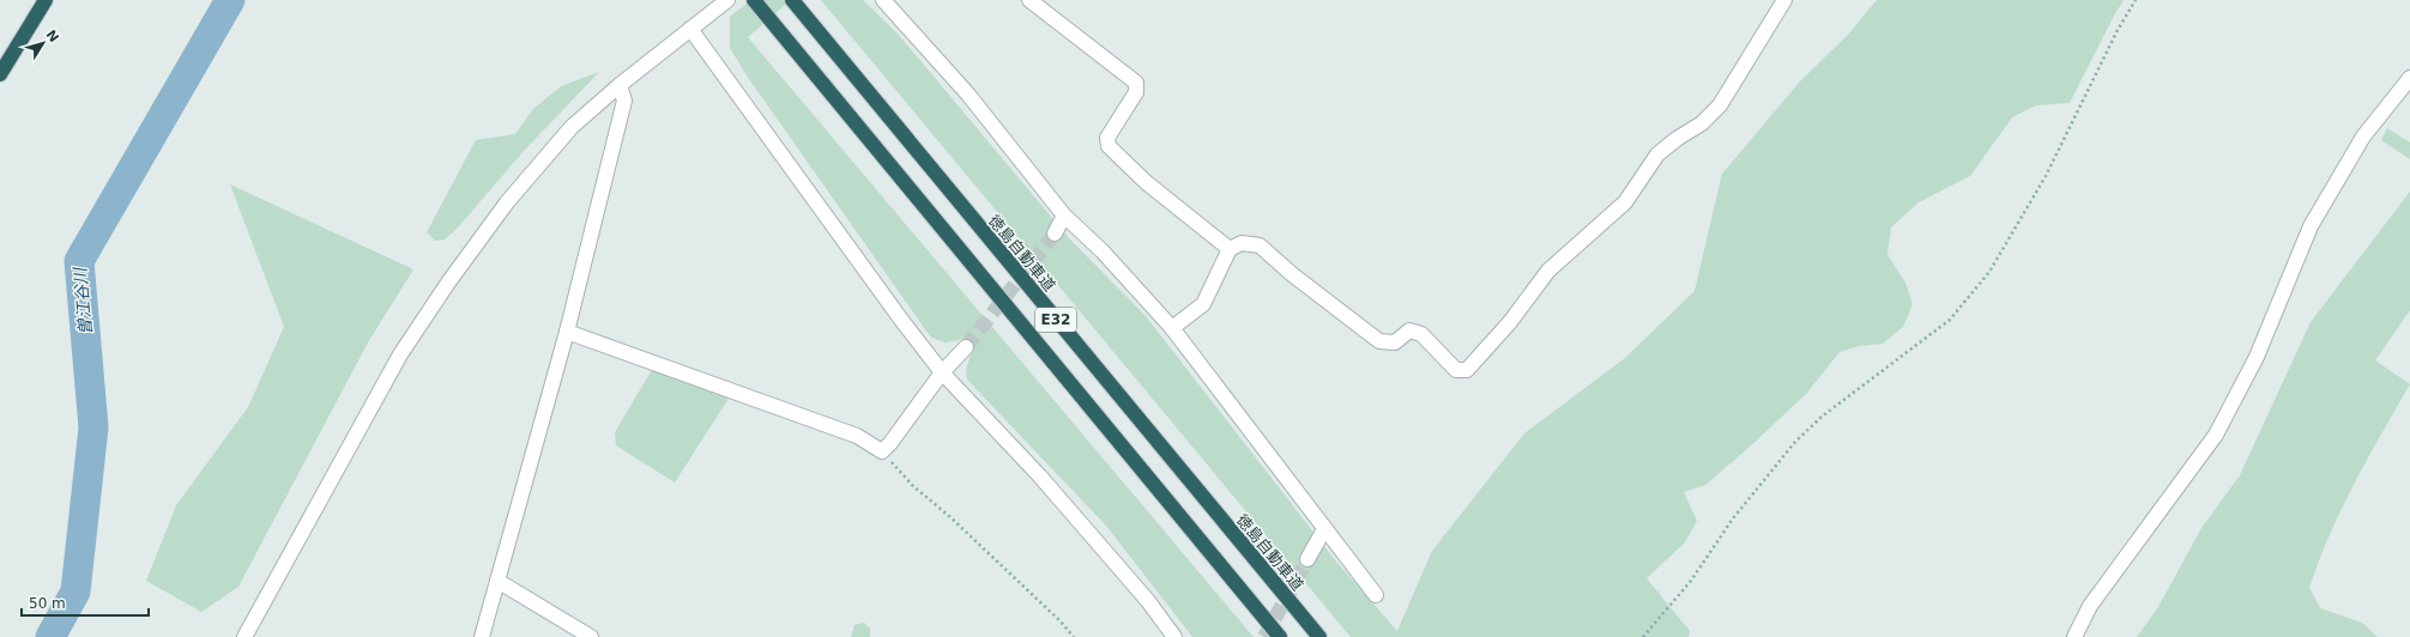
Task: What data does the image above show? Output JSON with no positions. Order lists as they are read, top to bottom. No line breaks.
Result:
{"streets":{"highway":["徳島自動車道","E32"]},"water":["曽江谷川"],"scale_bar":"50 m","north":"top right"}
